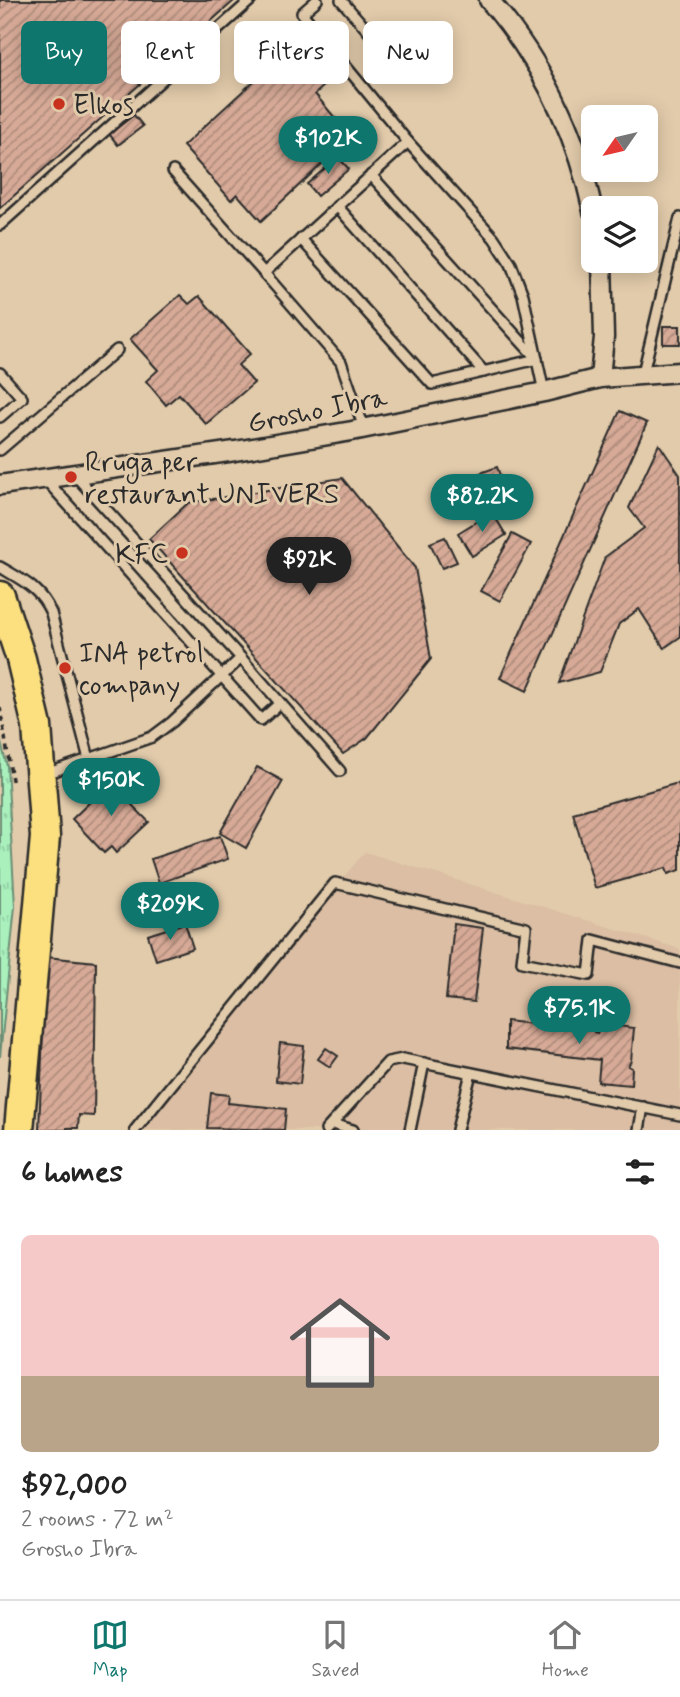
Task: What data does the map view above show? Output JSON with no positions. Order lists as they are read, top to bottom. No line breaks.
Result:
{"streets":{"street":["Grosho Ibra"]},"places":["Elkos","Rruga per restaurant UNIVERS","KFC","INA petrol company"],"north":"bottom left","page":{"chip":["Buy","Rent","Filters","New"],"price":["$102K","$82.2K","$92K","$150K","$209K","$75.1K"],"heading":"6 homes","list":[{"name":"$92,000","note":"2 rooms · 72 m² · Grosho Ibra"}],"tabs":["Map","Saved","Home"]}}
